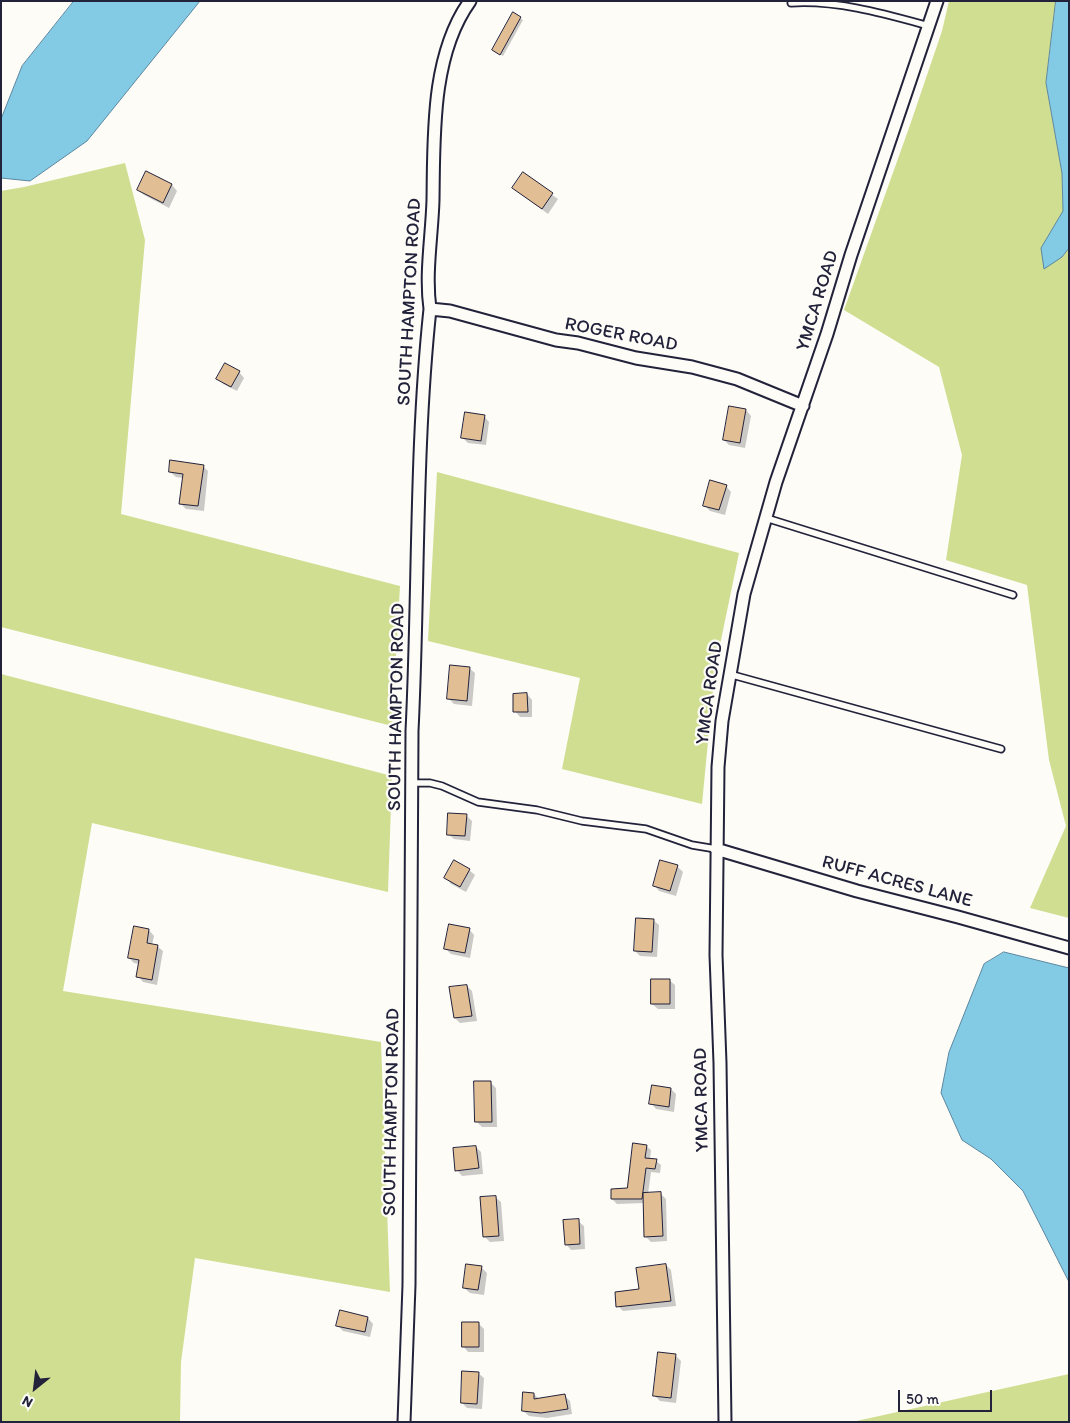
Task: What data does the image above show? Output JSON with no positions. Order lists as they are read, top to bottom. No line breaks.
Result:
{"streets":{"street":["YMCA ROAD","SOUTH HAMPTON ROAD","ROGER ROAD","RUFF ACRES LANE"]},"crossings":[["YMCA ROAD","ROGER ROAD"],["YMCA ROAD","RUFF ACRES LANE"],["SOUTH HAMPTON ROAD","ROGER ROAD"]],"scale_bar":"50 m","north":"bottom left"}
